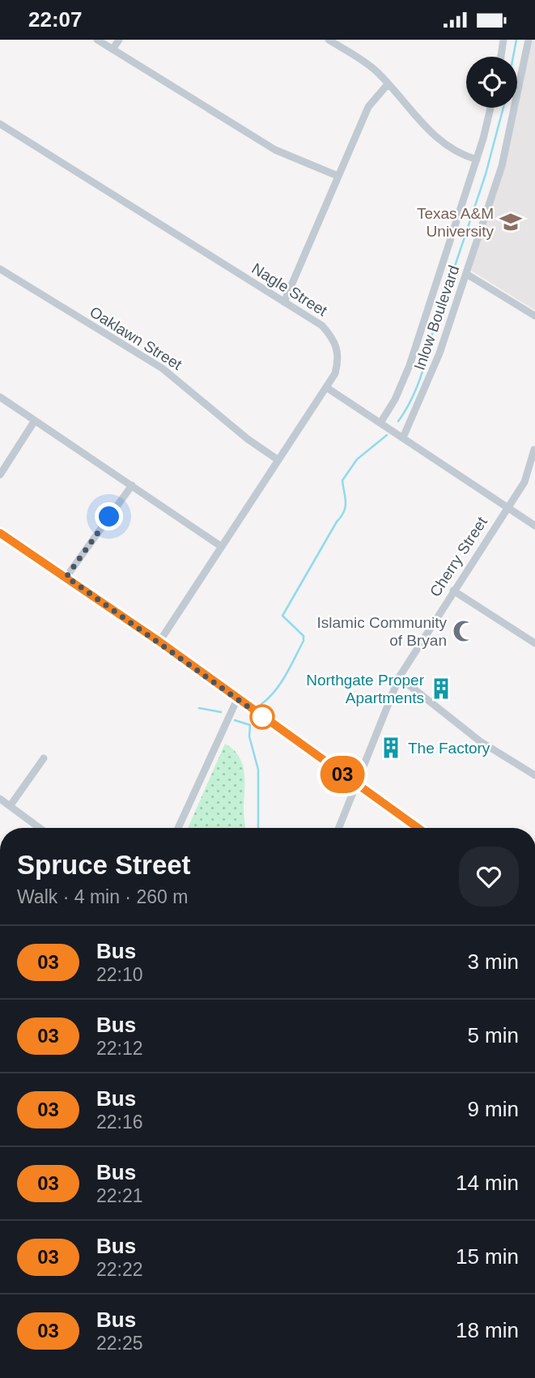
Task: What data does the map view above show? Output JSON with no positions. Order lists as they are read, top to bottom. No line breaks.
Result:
{"streets":{"street":["Nagle Street","Inlow Boulevard","Oaklawn Street","Cherry Street"]},"crossings":[["Nagle Street","Oaklawn Street"]],"places":{"school or university":["Texas A&M University"],"mosque":["Islamic Community of Bryan"],"building":["Northgate Proper Apartments","The Factory"]},"lines":["bus line 03"],"page":{"status":"22:07","on_map":"03","heading":["Spruce Street","Walk · 4 min · 260 m"],"list":[{"mark":"03","name":"Bus","note":"22:10","value":"3 min"},{"mark":"03","name":"Bus","note":"22:12","value":"5 min"},{"mark":"03","name":"Bus","note":"22:16","value":"9 min"},{"mark":"03","name":"Bus","note":"22:21","value":"14 min"},{"mark":"03","name":"Bus","note":"22:22","value":"15 min"},{"mark":"03","name":"Bus","note":"22:25","value":"18 min"}]}}
